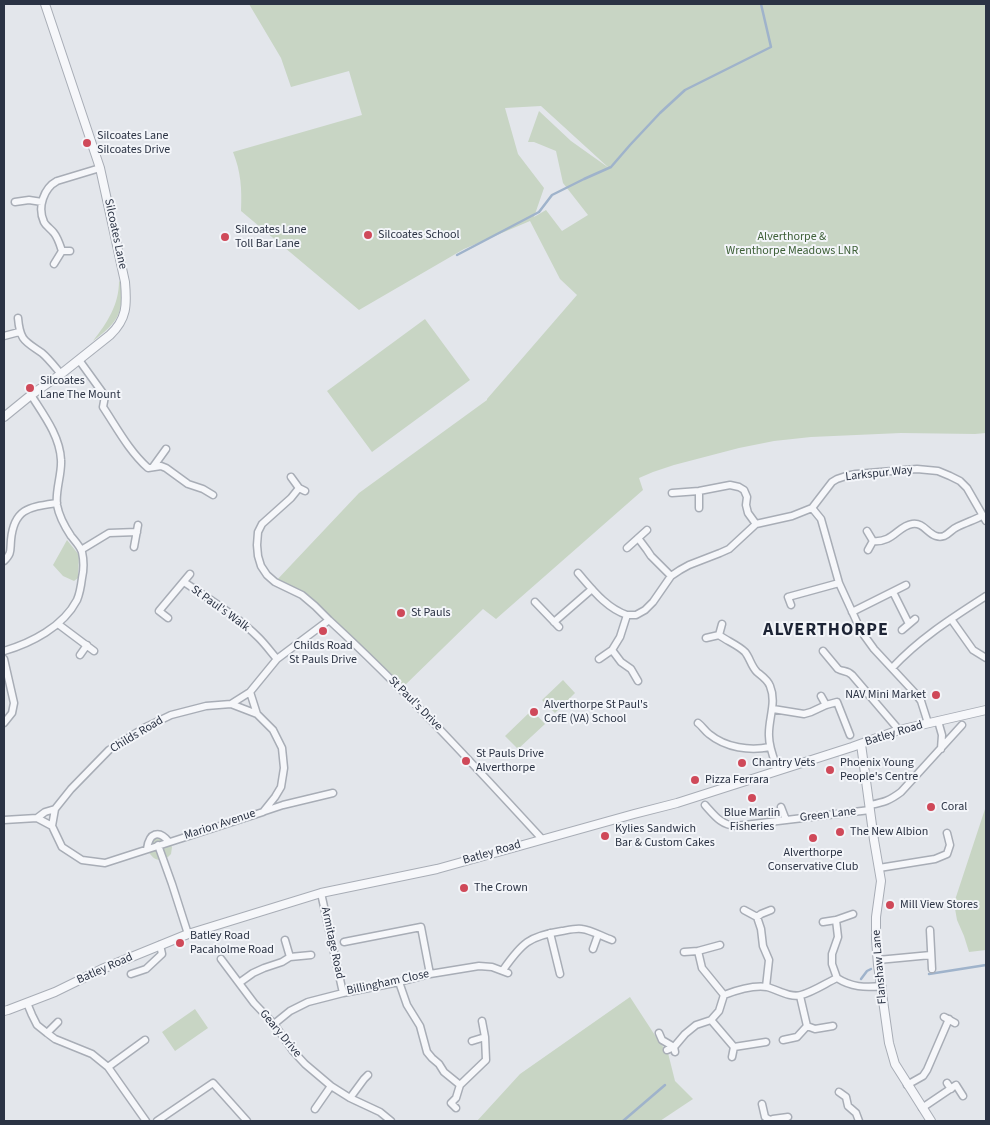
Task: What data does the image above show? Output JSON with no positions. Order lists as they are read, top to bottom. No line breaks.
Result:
{"streets":{"street":["Silcoates Lane","Larkspur Way","St Paul's Walk","St Paul's Drive","Batley Road","Childs Road","Green Lane","Marion Avenue","Armitage Road","Flanshaw Lane","Billingham Close","Geary Drive"]},"crossings":[["St Paul's Walk","Childs Road"],["St Paul's Drive","Batley Road"],["Batley Road","Armitage Road"],["Batley Road","Flanshaw Lane"],["Childs Road","Marion Avenue"],["Green Lane","Flanshaw Lane"],["Armitage Road","Billingham Close"],["Billingham Close","Geary Drive"]],"districts":["ALVERTHORPE"],"parks":["Alverthorpe & Wrenthorpe Meadows LNR"],"places":["Silcoates Lane Silcoates Drive","Silcoates School","Silcoates Lane Toll Bar Lane","Silcoates Lane The Mount","St Pauls","Childs Road St Pauls Drive","NAV Mini Market","Alverthorpe St Paul's CofE (VA) School","St Pauls Drive Alverthorpe","Chantry Vets","Phoenix Young People's Centre","Pizza Ferrara","Blue Marlin Fisheries","Coral","The New Albion","Kylies Sandwich Bar & Custom Cakes","Alverthorpe Conservative Club","The Crown","Mill View Stores","Batley Road Pacaholme Road"]}
